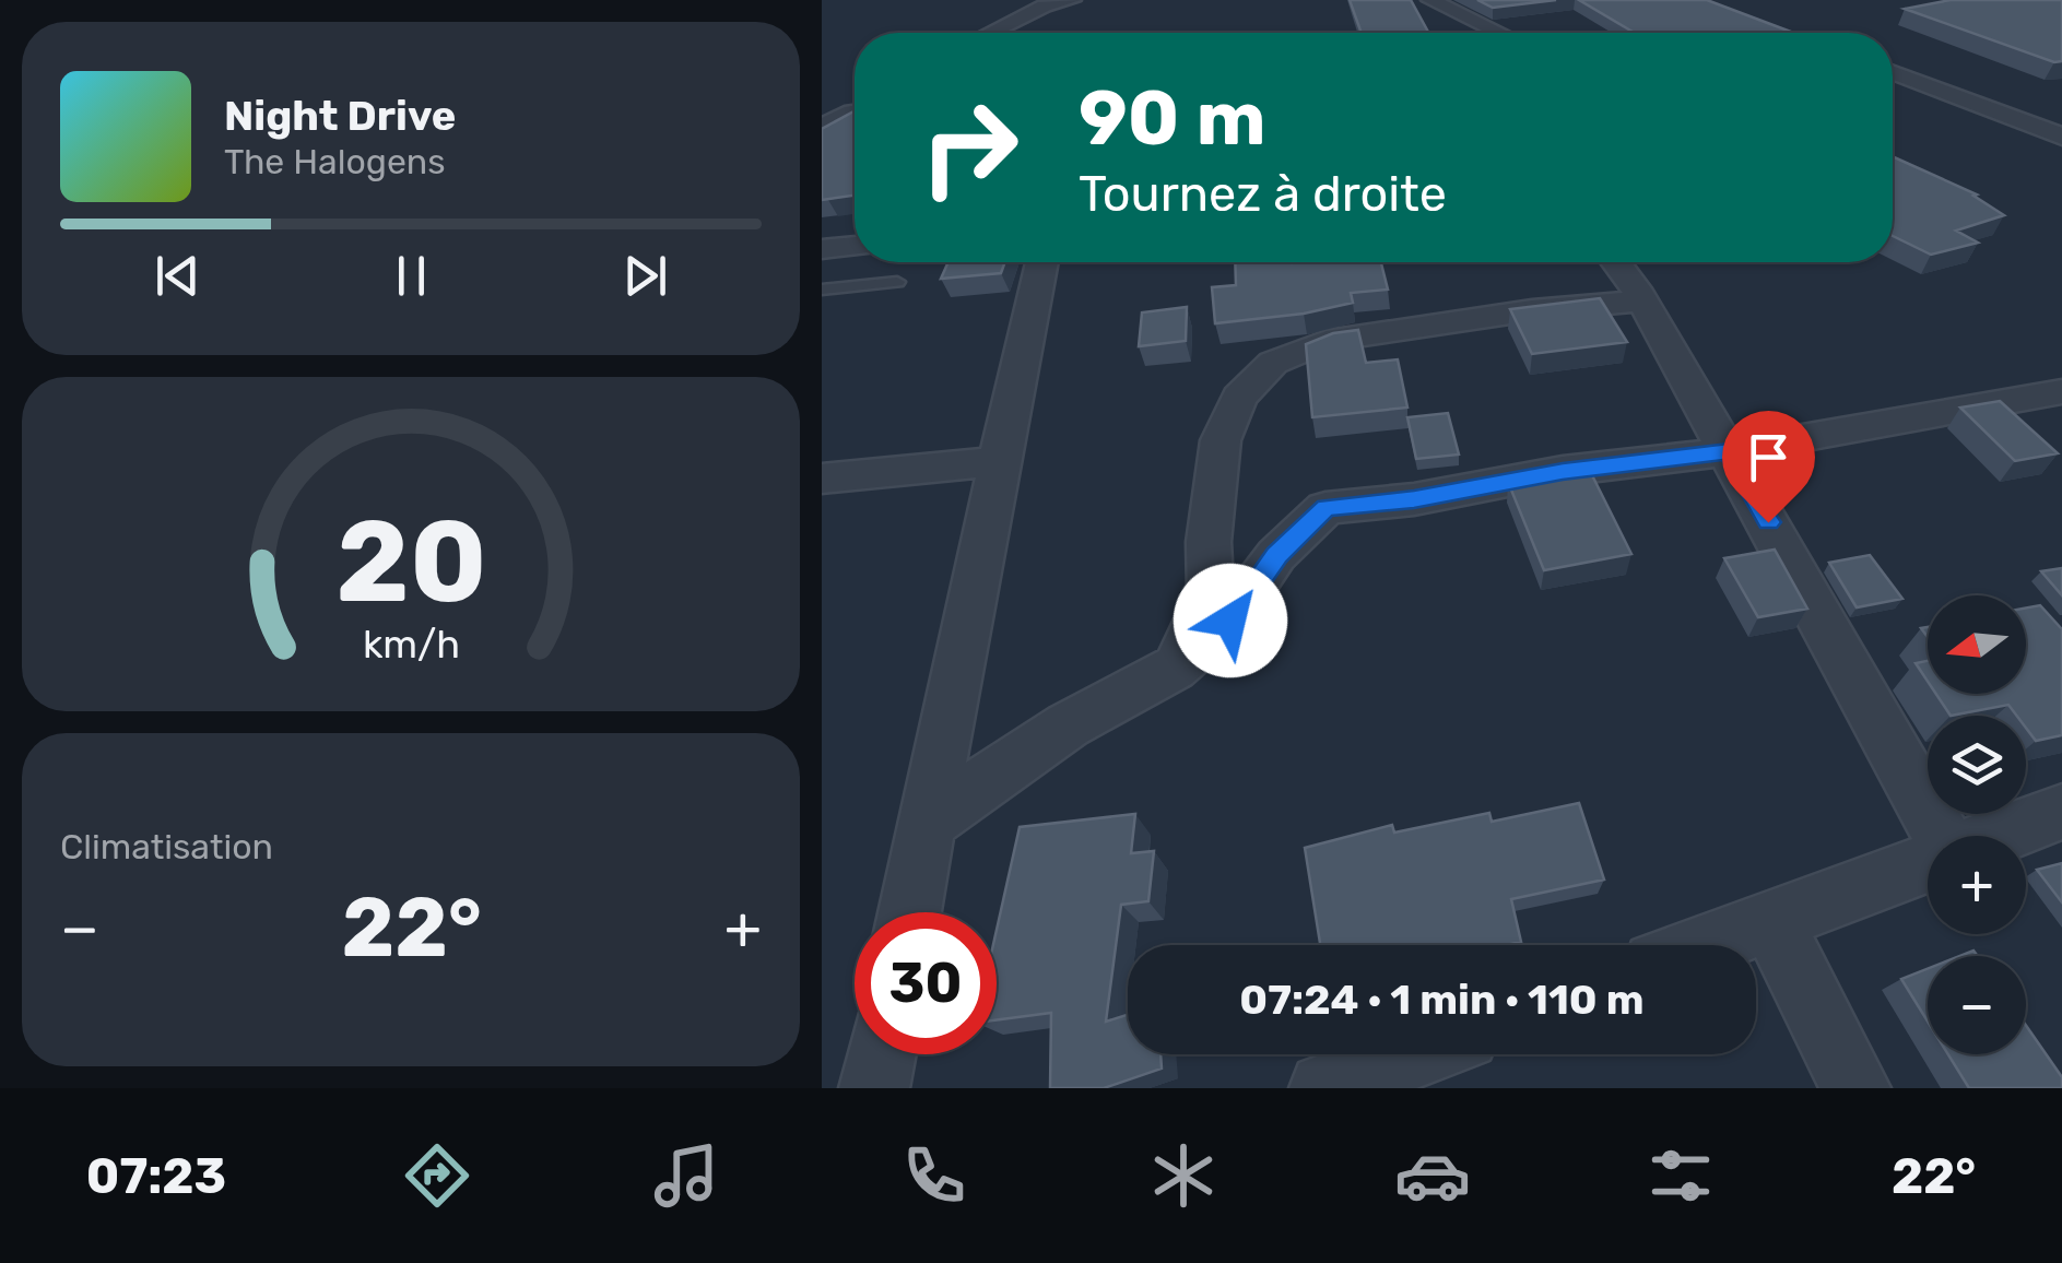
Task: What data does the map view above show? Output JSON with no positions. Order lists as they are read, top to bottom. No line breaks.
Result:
{"north":"left","page":{"turn":["90 m","Tournez à droite"],"song":["Night Drive","The Halogens"],"map_buttons":["+","−"],"tile":"Climatisation","heat":["−","22°","+"],"limit":"30","trip":"07:24 · 1 min · 110 m","tabs":["07:23","22°"],"gauge":["20","km/h"]}}
